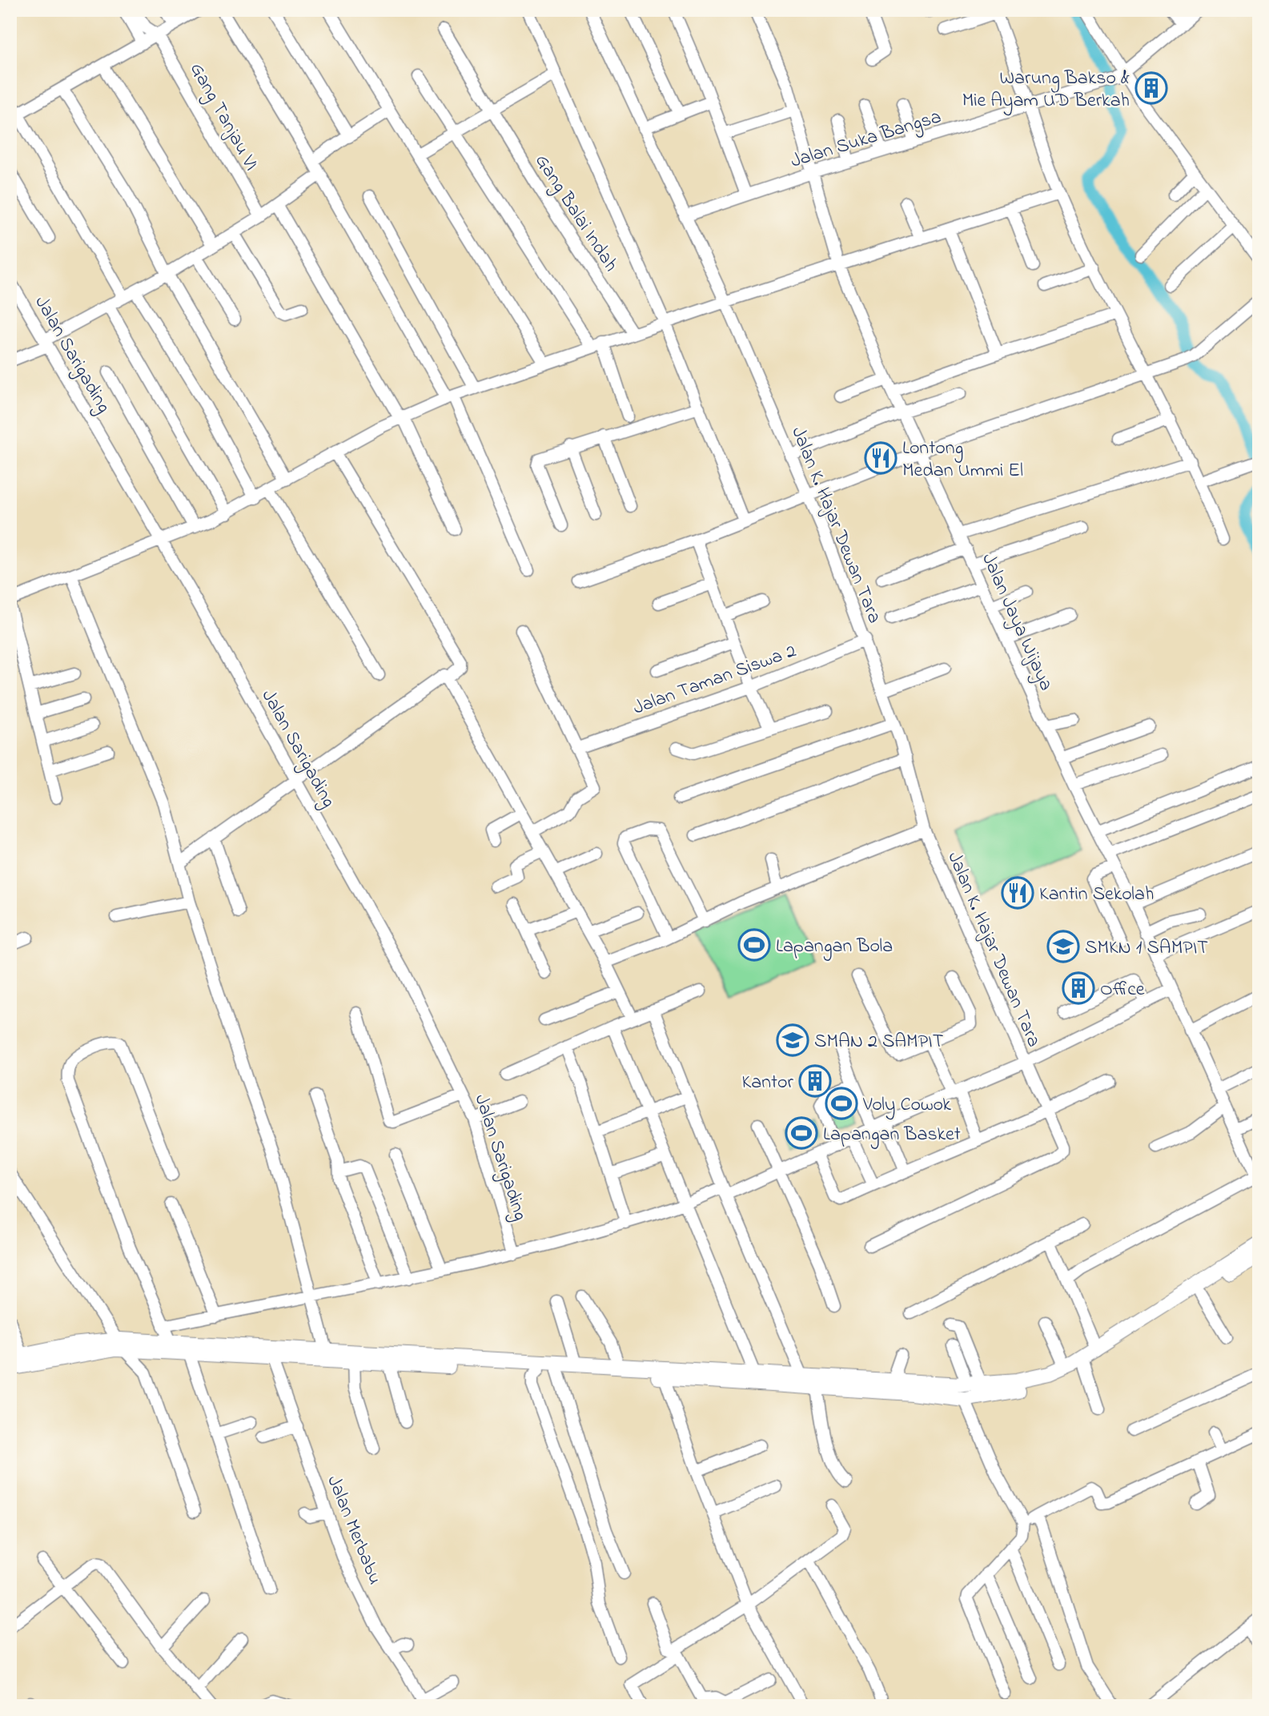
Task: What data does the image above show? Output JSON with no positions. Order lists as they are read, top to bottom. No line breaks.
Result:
{"streets":{"street":["Gang Tanjau VI","Jalan Suka Bangsa","Gang Balai Indah","Jalan Sarigading","Jalan K. Hajar Dewan Tara","Jalan Jaya Wijaya","Jalan Taman Siswa 2","Jalan Merbabu"]},"crossings":[["Jalan Suka Bangsa","Jalan K. Hajar Dewan Tara"],["Jalan Suka Bangsa","Jalan Jaya Wijaya"],["Jalan K. Hajar Dewan Tara","Jalan Taman Siswa 2"]],"places":{"building":["Warung Bakso & Mie Ayam UD Berkah","Office","Kantor"],"restaurant":["Lontong Medan Ummi El","Kantin Sekolah"],"sports":["Lapangan Bola","Voly Cowok","Lapangan Basket"],"school or university":["SMKN 1 SAMPIT","SMAN 2 SAMPIT"]}}
